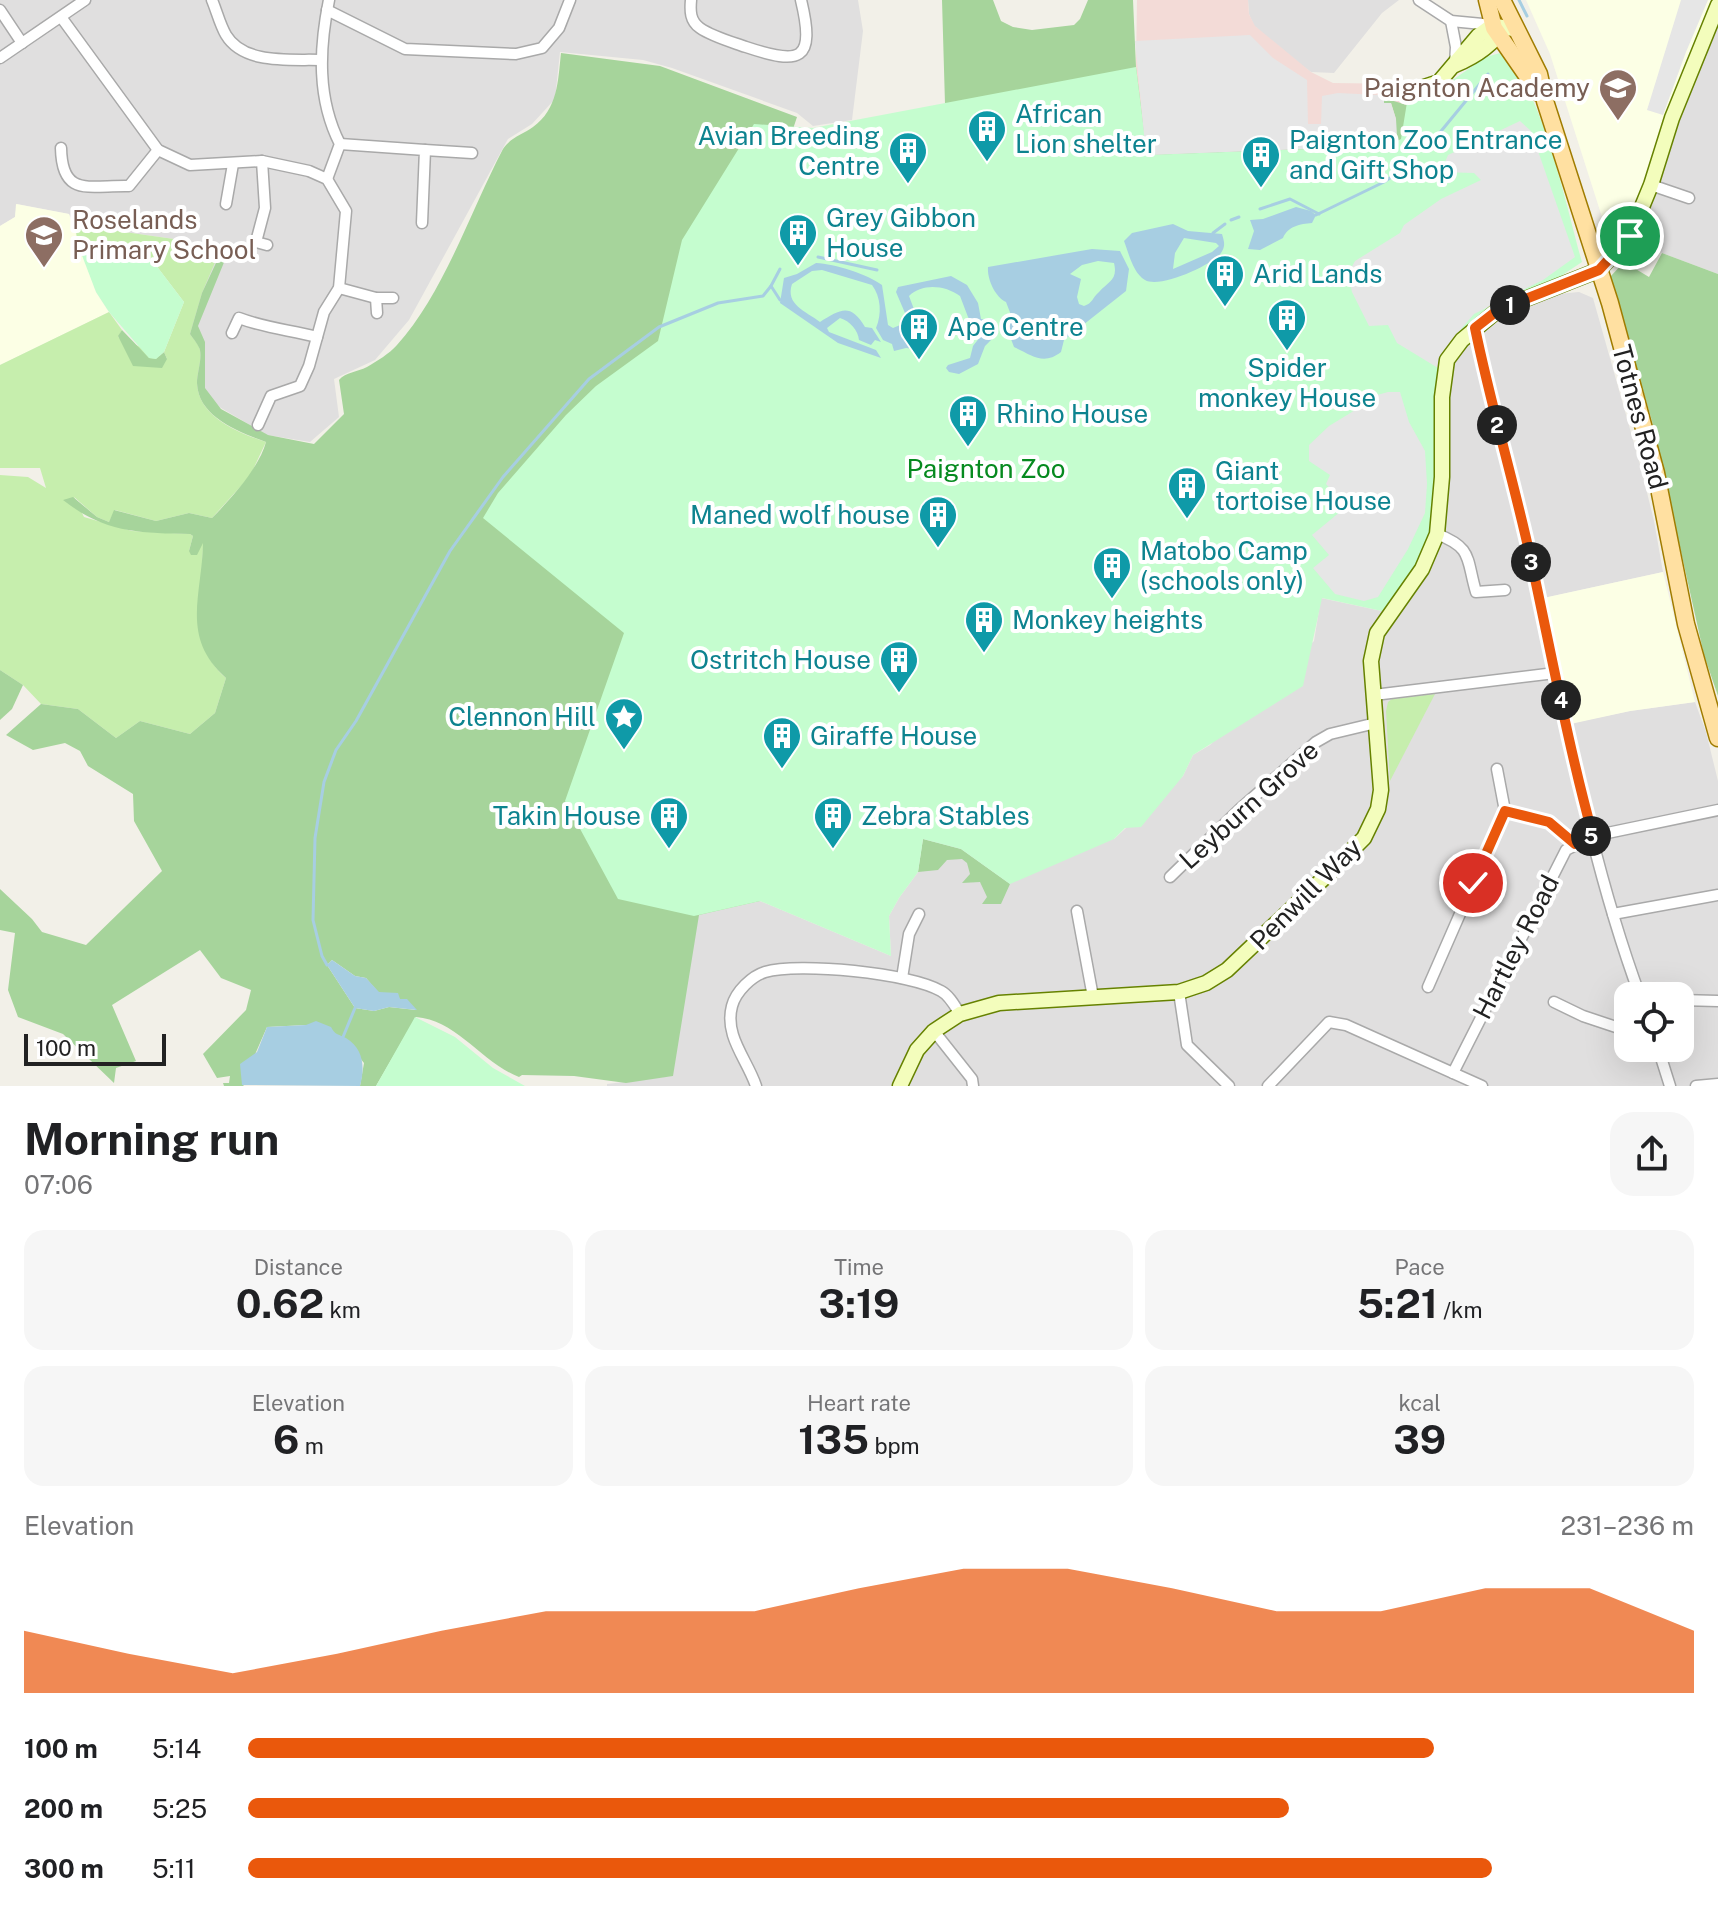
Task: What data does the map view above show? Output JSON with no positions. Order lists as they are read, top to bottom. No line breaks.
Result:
{"streets":{"main road":["Totnes Road"],"street":["Leyburn Grove","Penwill Way","Hartley Road"]},"crossings":[["Totnes Road","Penwill Way"],["Leyburn Grove","Penwill Way"]],"parks":["Paignton Zoo"],"places":{"school or university":["Paignton Academy","Roselands Primary School"],"building":["African Lion shelter","Avian Breeding Centre","Paignton Zoo Entrance and Gift Shop","Grey Gibbon House","Arid Lands","Spider monkey House","Ape Centre","Rhino House","Giant tortoise House","Maned wolf house","Matobo Camp (schools only)","Monkey heights","Ostritch House","Giraffe House","Takin House","Zebra Stables"],"place":["Clennon Hill"]},"scale_bar":"100 m","page":{"pins":["1","2","3","4","5"],"scale":"100 m","heading":["Morning run","07:06"],"stats":[["Distance","0.62 km"],["Time","3:19"],["Pace","5:21 /km"],["Elevation","6 m"],["Heart rate","135 bpm"],["kcal","39"]],"chart":["Elevation","231–236 m"],"list":[{"name":"100 m","note":"5:14"},{"name":"200 m","note":"5:25"},{"name":"300 m","note":"5:11"}]}}
